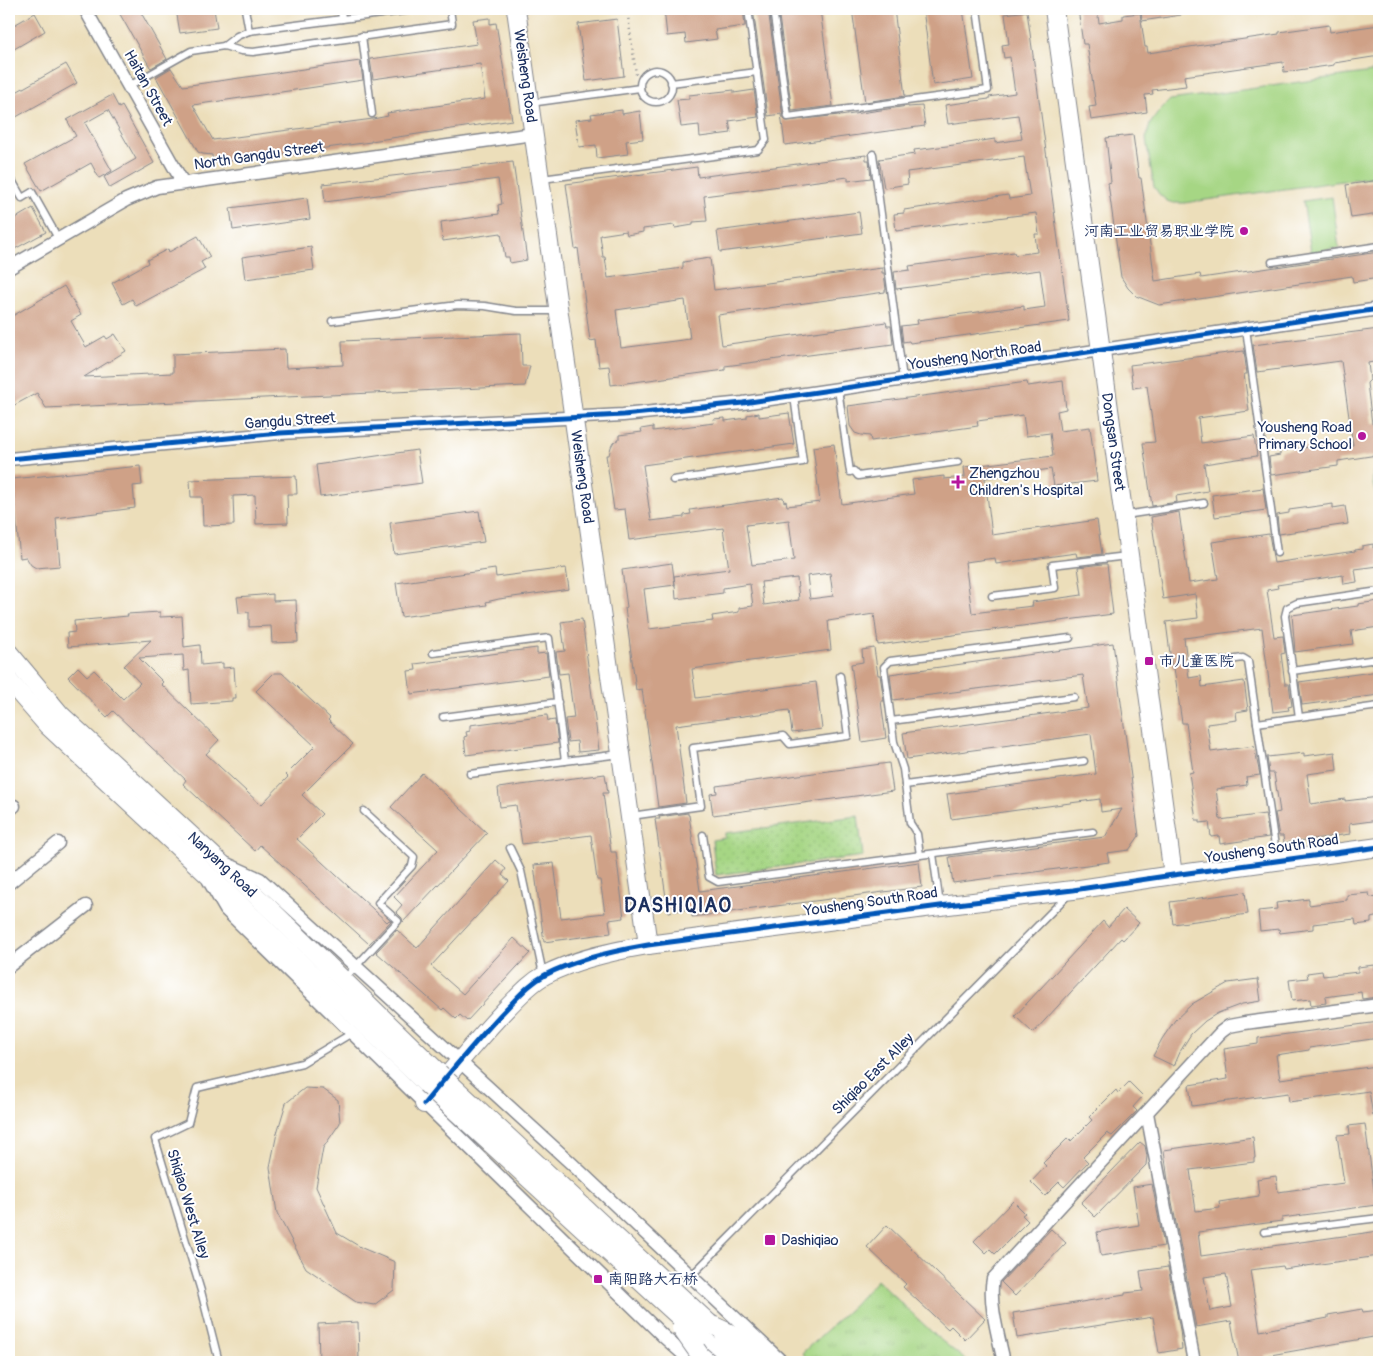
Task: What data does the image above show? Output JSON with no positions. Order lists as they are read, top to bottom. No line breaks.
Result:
{"streets":{"street":["Weisheng Road","Haitan Street","North Gangdu Street","Yousheng North Road","Gangdu Street","Dongsan Street","Yousheng South Road","Nanyang Road"],"lane":["Shiqiao East Alley","Shiqiao West Alley"]},"crossings":[["Weisheng Road","North Gangdu Street"],["Weisheng Road","Yousheng North Road"],["Weisheng Road","Gangdu Street"],["Weisheng Road","Yousheng South Road"],["Haitan Street","North Gangdu Street"],["Yousheng North Road","Gangdu Street"],["Yousheng North Road","Dongsan Street"],["Dongsan Street","Yousheng South Road"],["Yousheng South Road","Shiqiao East Alley"]],"districts":["DASHIQIAO"],"places":{"other":["河南工业贸易职业学院","Yousheng Road Primary School"],"health":["Zhengzhou Children's Hospital"],"transit":["市儿童医院","Dashiqiao","南阳路大石桥"]}}
